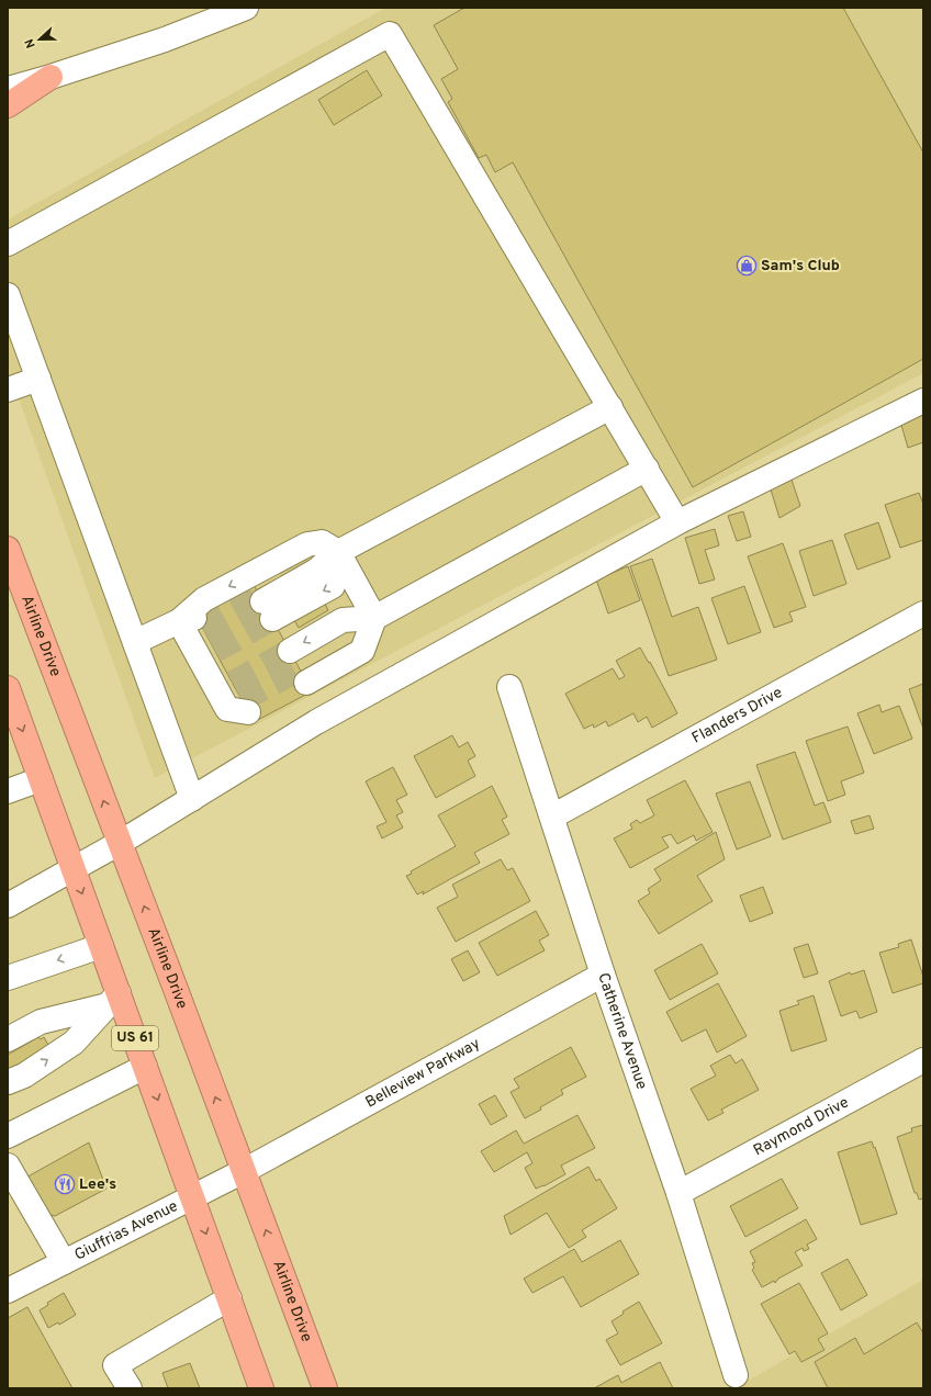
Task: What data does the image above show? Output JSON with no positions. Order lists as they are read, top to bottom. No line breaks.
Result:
{"streets":{"highway":["Airline Drive","US 61"],"street":["Flanders Drive","Catherine Avenue","Belleview Parkway","Raymond Drive","Giuffrias Avenue"]},"crossings":[["Airline Drive","Belleview Parkway"],["Airline Drive","Giuffrias Avenue"],["Flanders Drive","Catherine Avenue"],["Catherine Avenue","Belleview Parkway"],["Catherine Avenue","Raymond Drive"],["US 61","Giuffrias Avenue"],["Belleview Parkway","Giuffrias Avenue"]],"places":{"shop":["Sam's Club"],"restaurant":["Lee's"]},"north":"left"}
